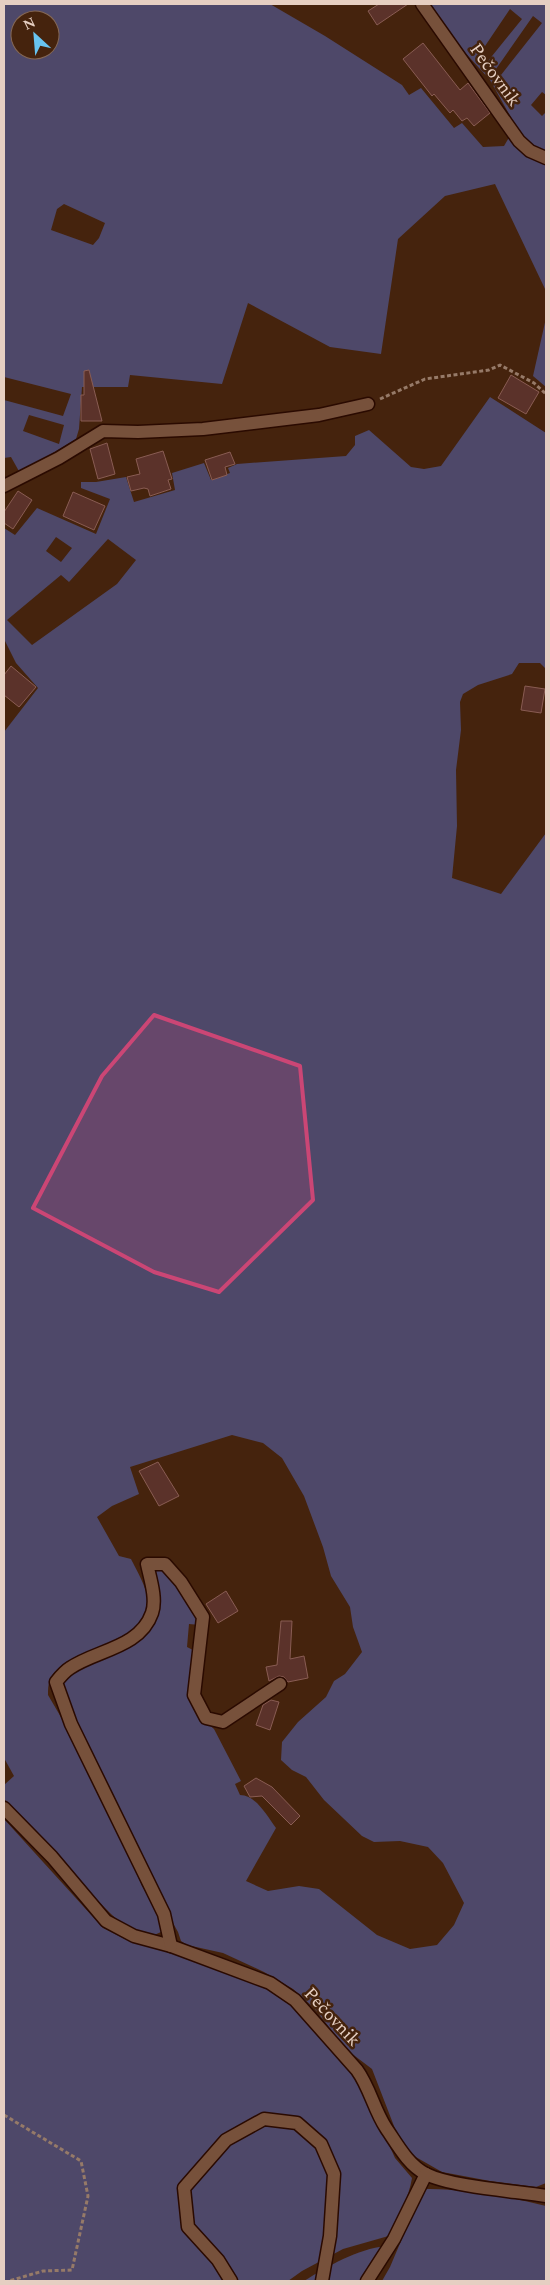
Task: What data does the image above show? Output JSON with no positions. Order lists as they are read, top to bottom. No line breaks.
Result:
{"streets":{"street":["Pečovnik"]},"north":"top left"}
